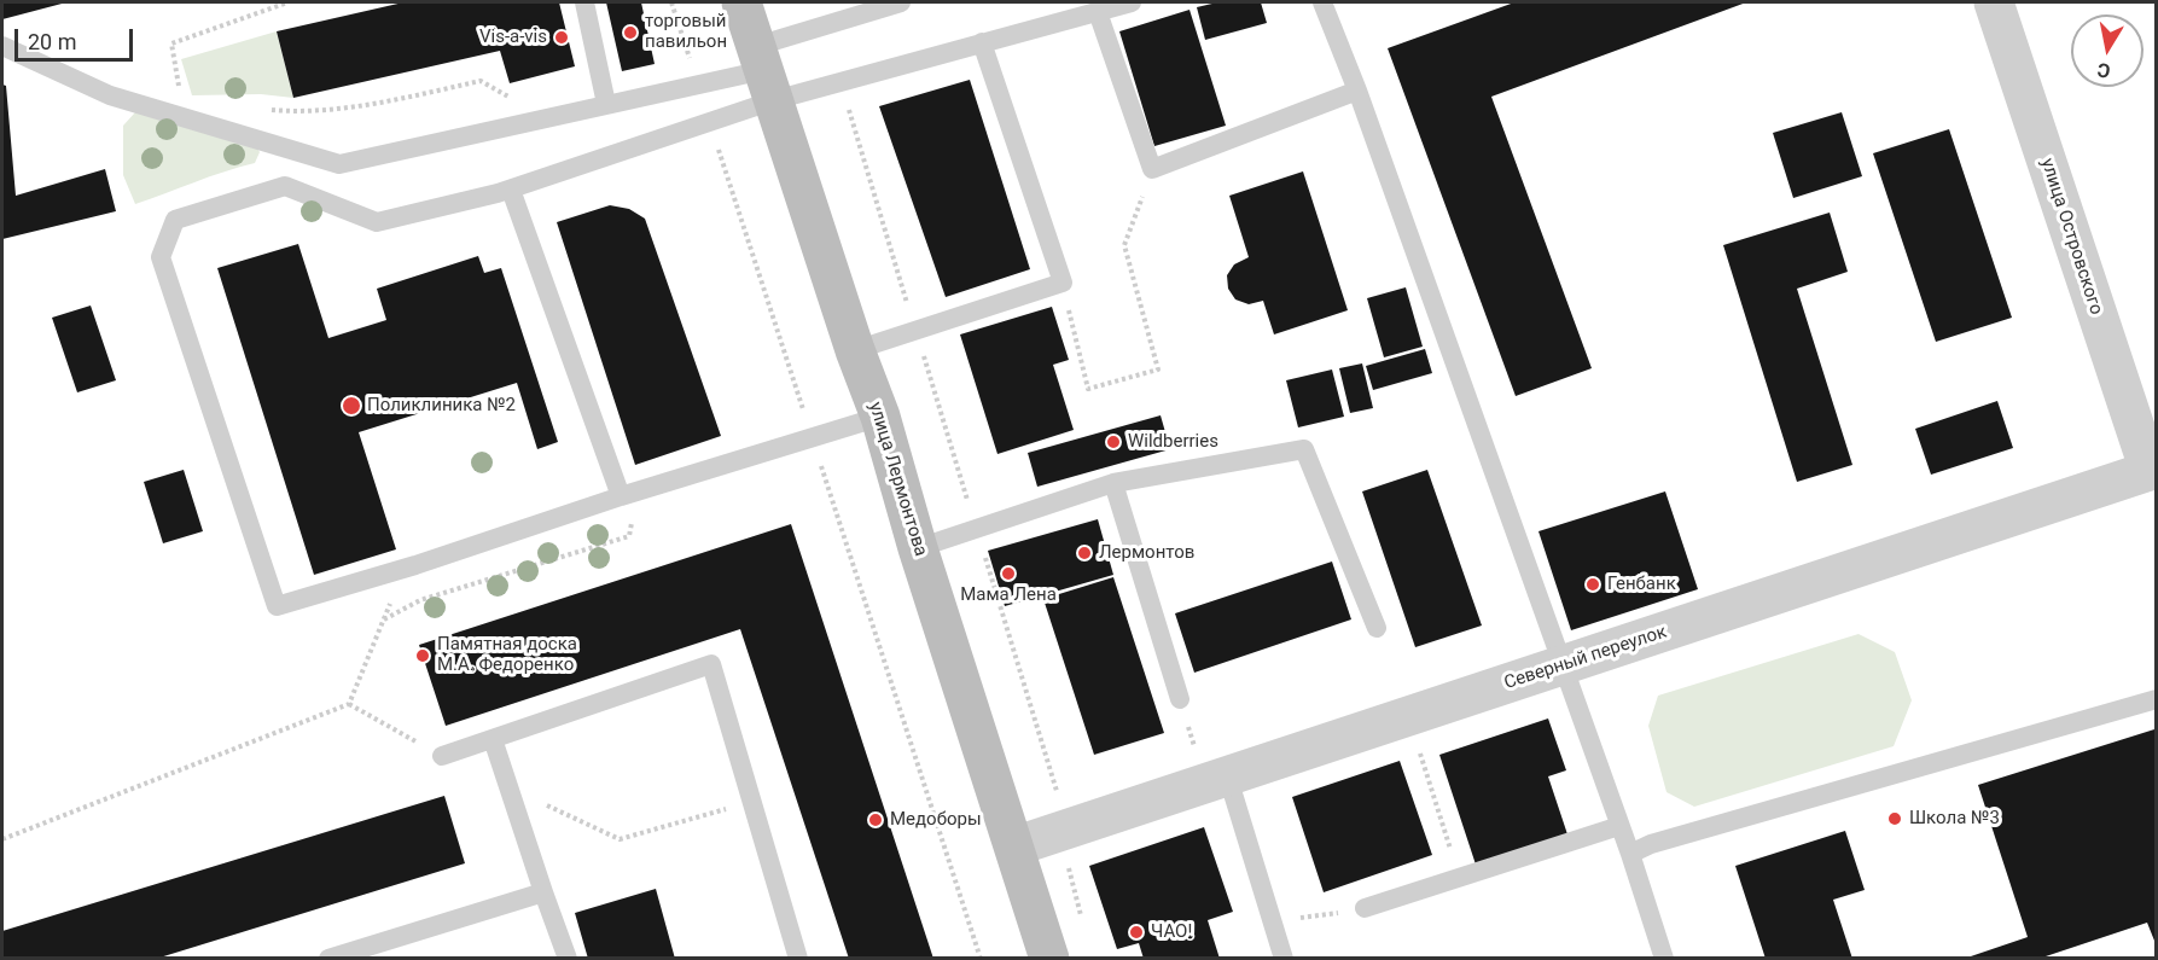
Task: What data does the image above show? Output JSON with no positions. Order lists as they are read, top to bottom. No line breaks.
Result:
{"streets":{"main road":["улица Лермонтова"],"street":["улица Островского","Северный переулок"]},"crossings":[["улица Островского","Северный переулок"],["улица Лермонтова","Северный переулок"]],"places":["торговый павильон","Vis-a-vis","Поликлиника №2","Wildberries","Лермонтов","Мама Лена","Генбанк","Памятная доска М.А. Федоренко","Школа №3","Медоборы","ЧАО!"],"scale_bar":"20 m","north":"bottom"}
